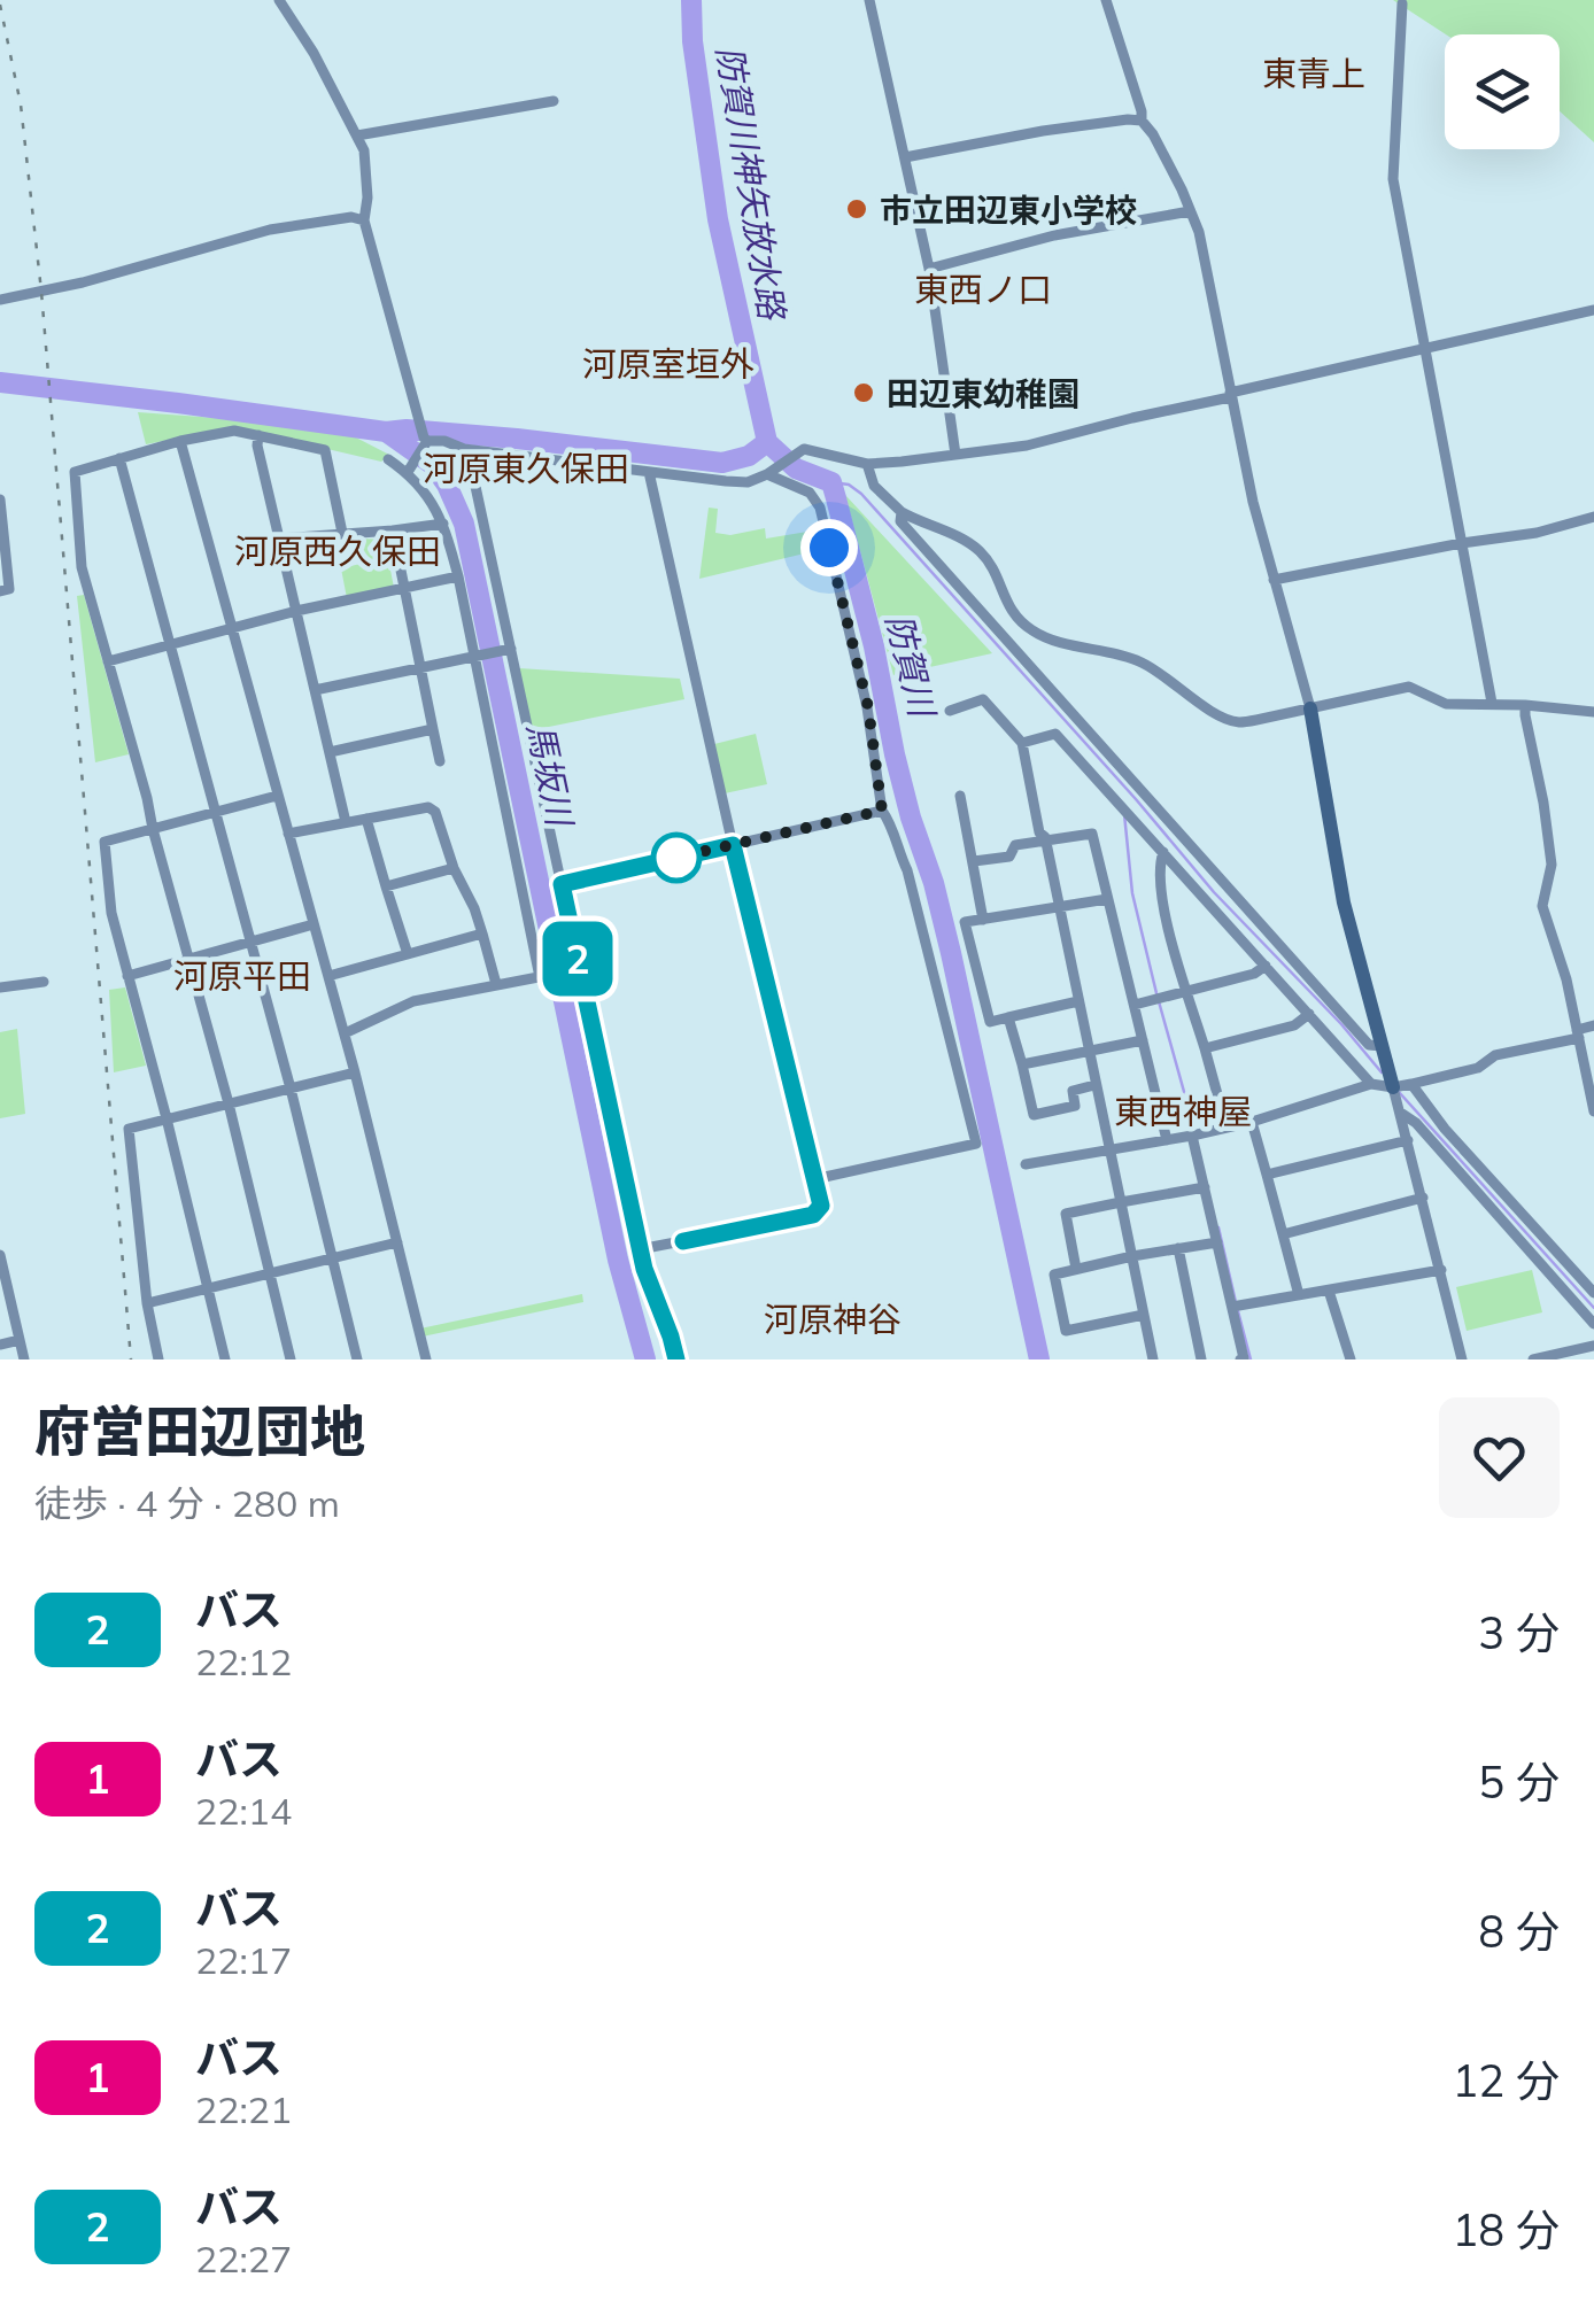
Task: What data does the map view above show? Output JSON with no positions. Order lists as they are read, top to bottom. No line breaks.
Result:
{"districts":["東青上","東西ノ口","河原室垣外","河原東久保田","河原西久保田","河原平田","東西神屋","河原神谷"],"water":["防賀川神矢放水路","防賀川","馬坂川"],"places":["市立田辺東小学校","田辺東幼稚園"],"lines":["bus line 2"],"page":{"on_map":"2","heading":["府営田辺団地","徒歩 · 4 分 · 280 m"],"list":[{"mark":"2","name":"バス","note":"22:12","value":"3 分"},{"mark":"1","name":"バス","note":"22:14","value":"5 分"},{"mark":"2","name":"バス","note":"22:17","value":"8 分"},{"mark":"1","name":"バス","note":"22:21","value":"12 分"},{"mark":"2","name":"バス","note":"22:27","value":"18 分"}]}}
